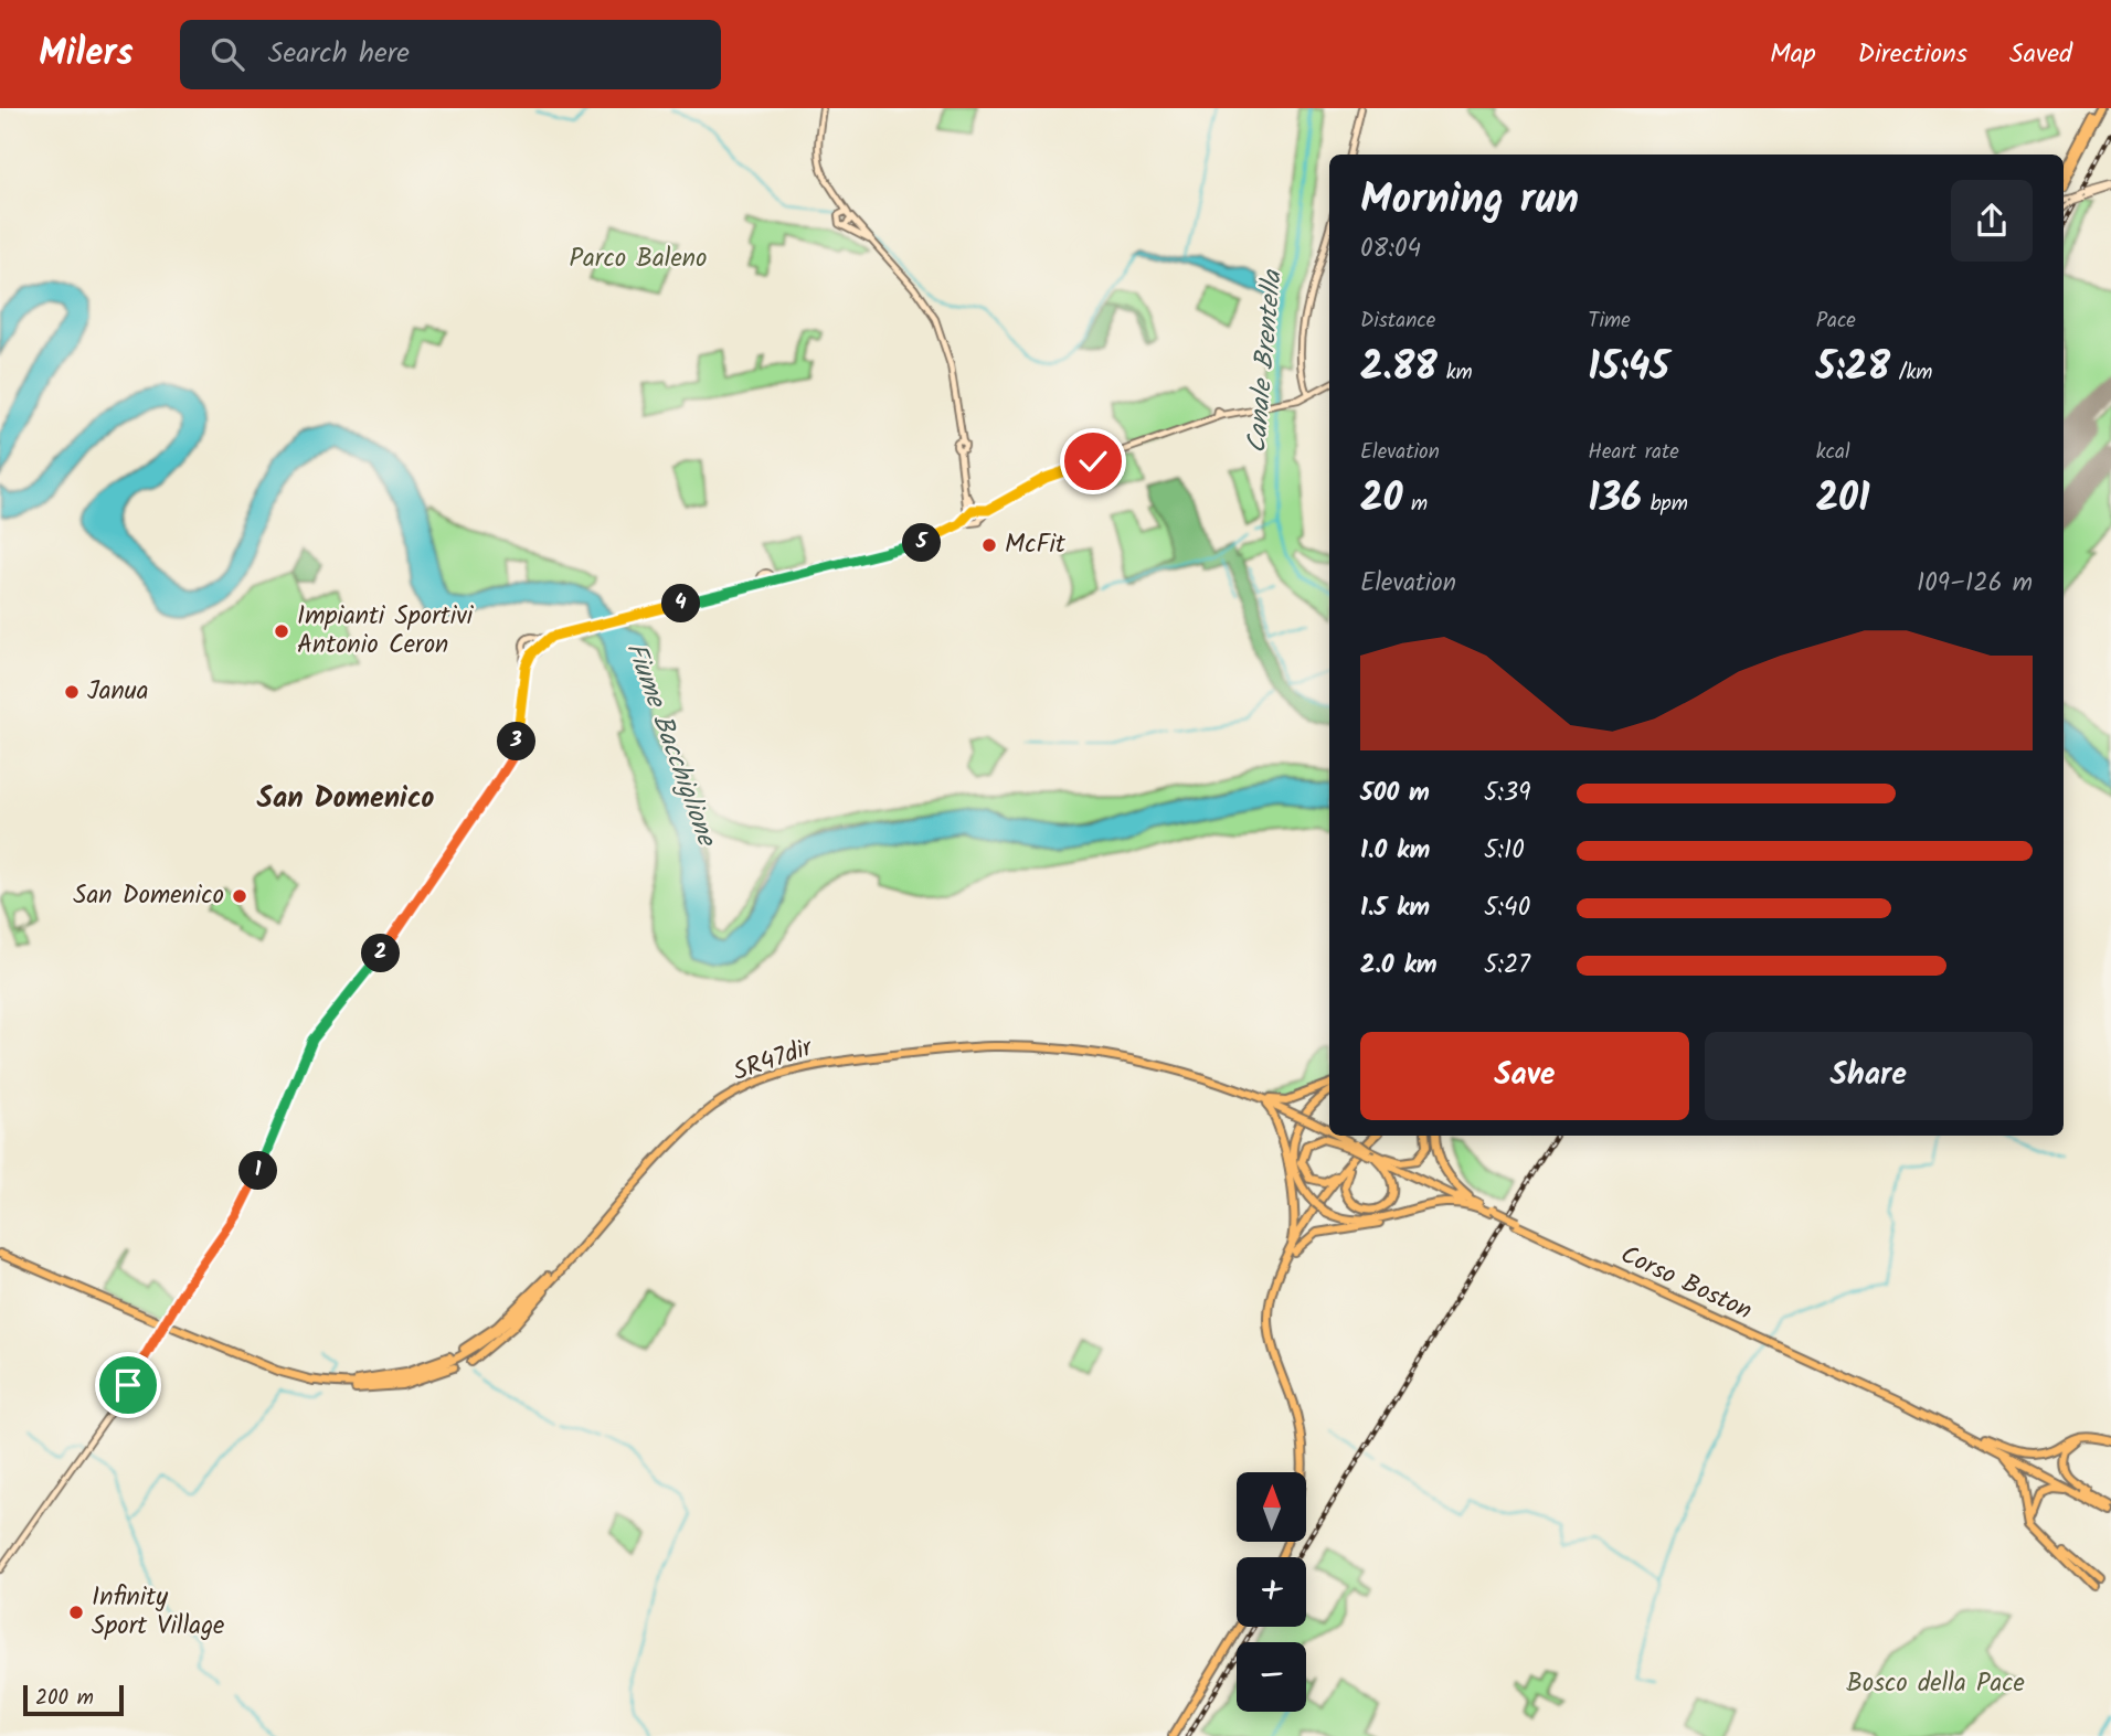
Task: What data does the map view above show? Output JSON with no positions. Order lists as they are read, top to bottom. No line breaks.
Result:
{"streets":{"highway":["SR47dir","Corso Boston"]},"crossings":[["SR47dir","Corso Boston"]],"districts":["San Domenico"],"water":["Canale Brentella","Fiume Bacchiglione"],"parks":["Parco Baleno","Bosco della Pace"],"places":["McFit","Impianti Sportivi Antonio Ceron","Janua","San Domenico","Infinity Sport Village"],"scale_bar":"200 m","north":"top","page":{"header":"Milers","search":"Search here","nav":["Map","Directions","Saved"],"heading":["Morning run","08:04"],"stats":[["Distance","2.88 km"],["Time","15:45"],["Pace","5:28 /km"],["Elevation","20 m"],["Heart rate","136 bpm"],["kcal","201"]],"pins":["5","4","3","2","1"],"chart":["Elevation","109–126 m"],"list":[{"name":"500 m","note":"5:39"},{"name":"1.0 km","note":"5:10"},{"name":"1.5 km","note":"5:40"},{"name":"2.0 km","note":"5:27"}],"buttons":["Save","Share"],"map_buttons":["+","−"],"scale":"200 m"}}
